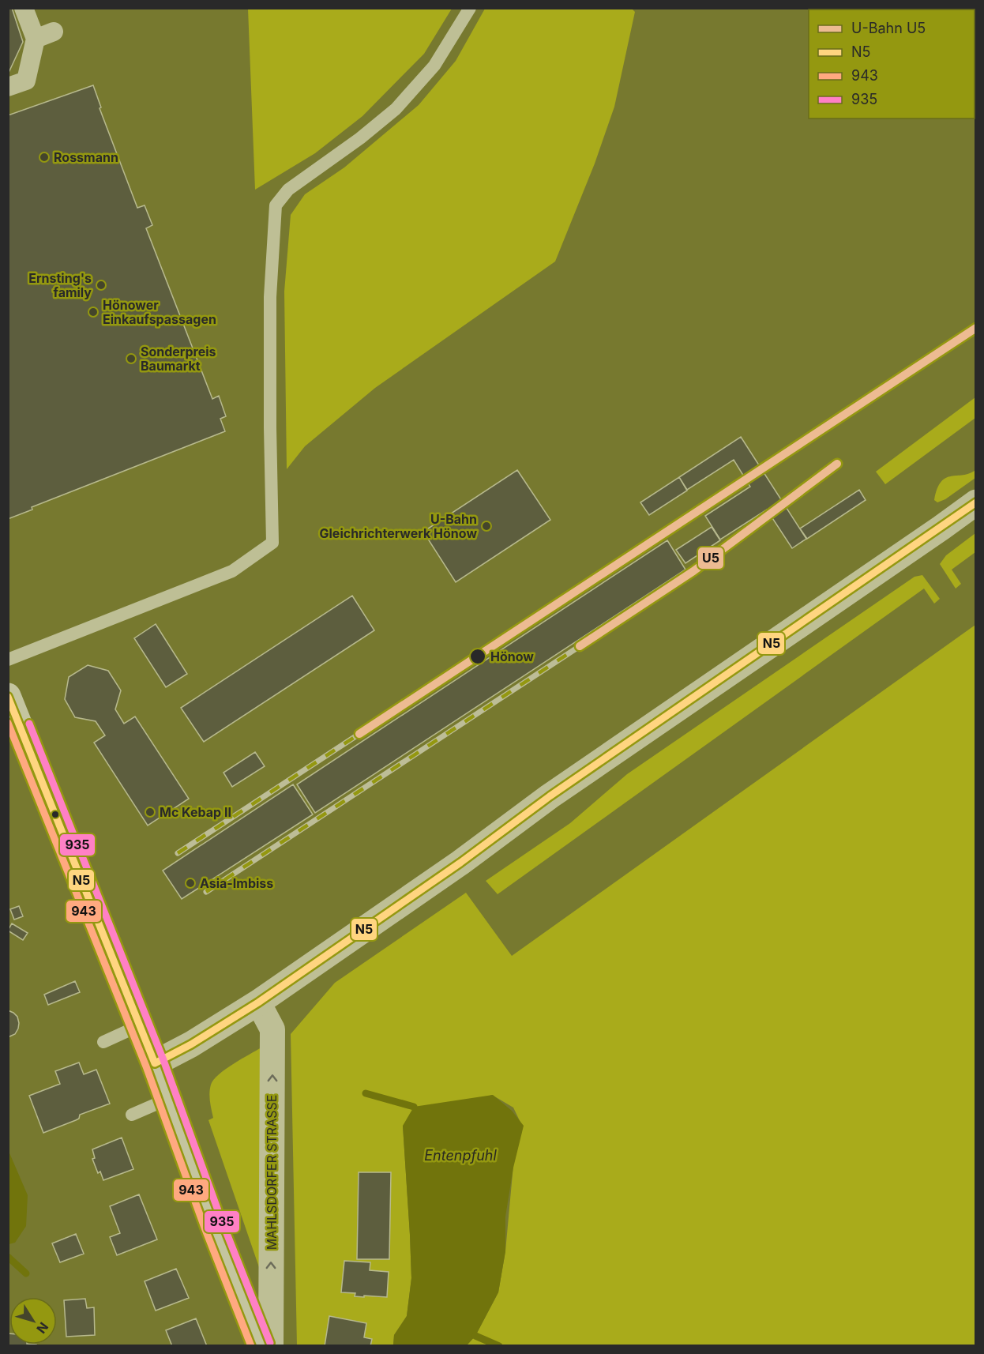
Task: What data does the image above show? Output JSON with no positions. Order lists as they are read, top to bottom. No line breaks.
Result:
{"streets":{"street":["MAHLSDORFER STRASSE"]},"one_way":["MAHLSDORFER STRASSE"],"water":["Entenpfuhl"],"places":["Rossmann","Ernsting's family","Hönower Einkaufspassagen","Sonderpreis Baumarkt","U-Bahn Gleichrichterwerk Hönow","Hönow","Mc Kebap II","Asia-Imbiss"],"lines":["metro line U5","transit line N5","transit line 943","transit line 935"],"legend":["U-Bahn U5","N5","943","935"],"north":"bottom right"}
